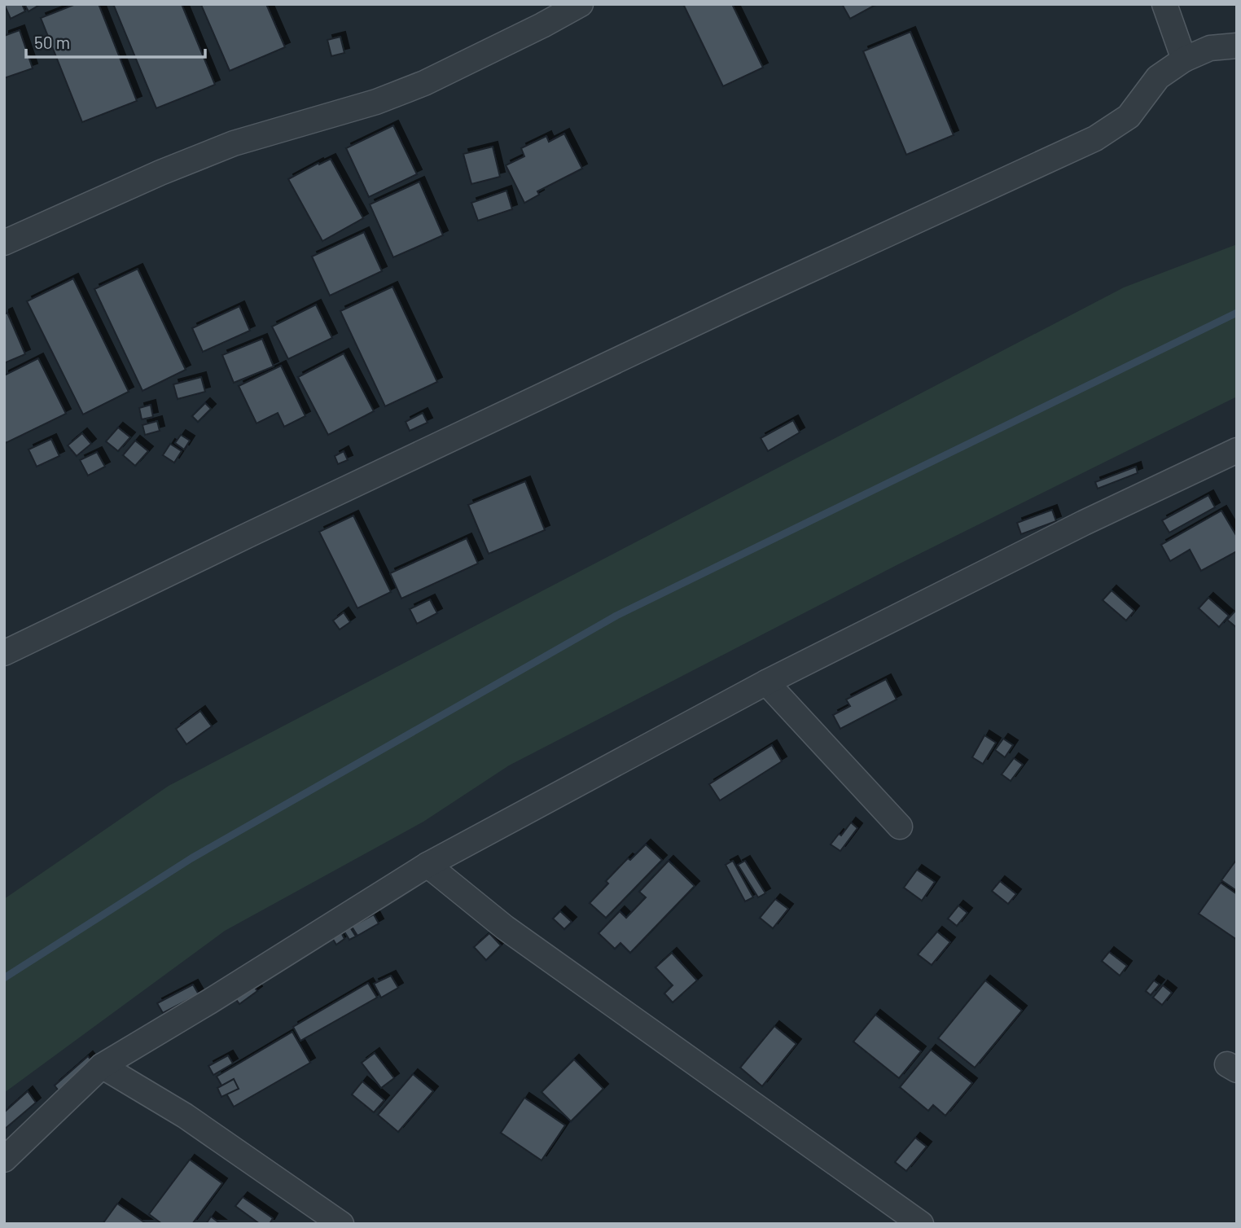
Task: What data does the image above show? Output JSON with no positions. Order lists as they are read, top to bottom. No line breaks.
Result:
{"scale_bar":"50 m"}
